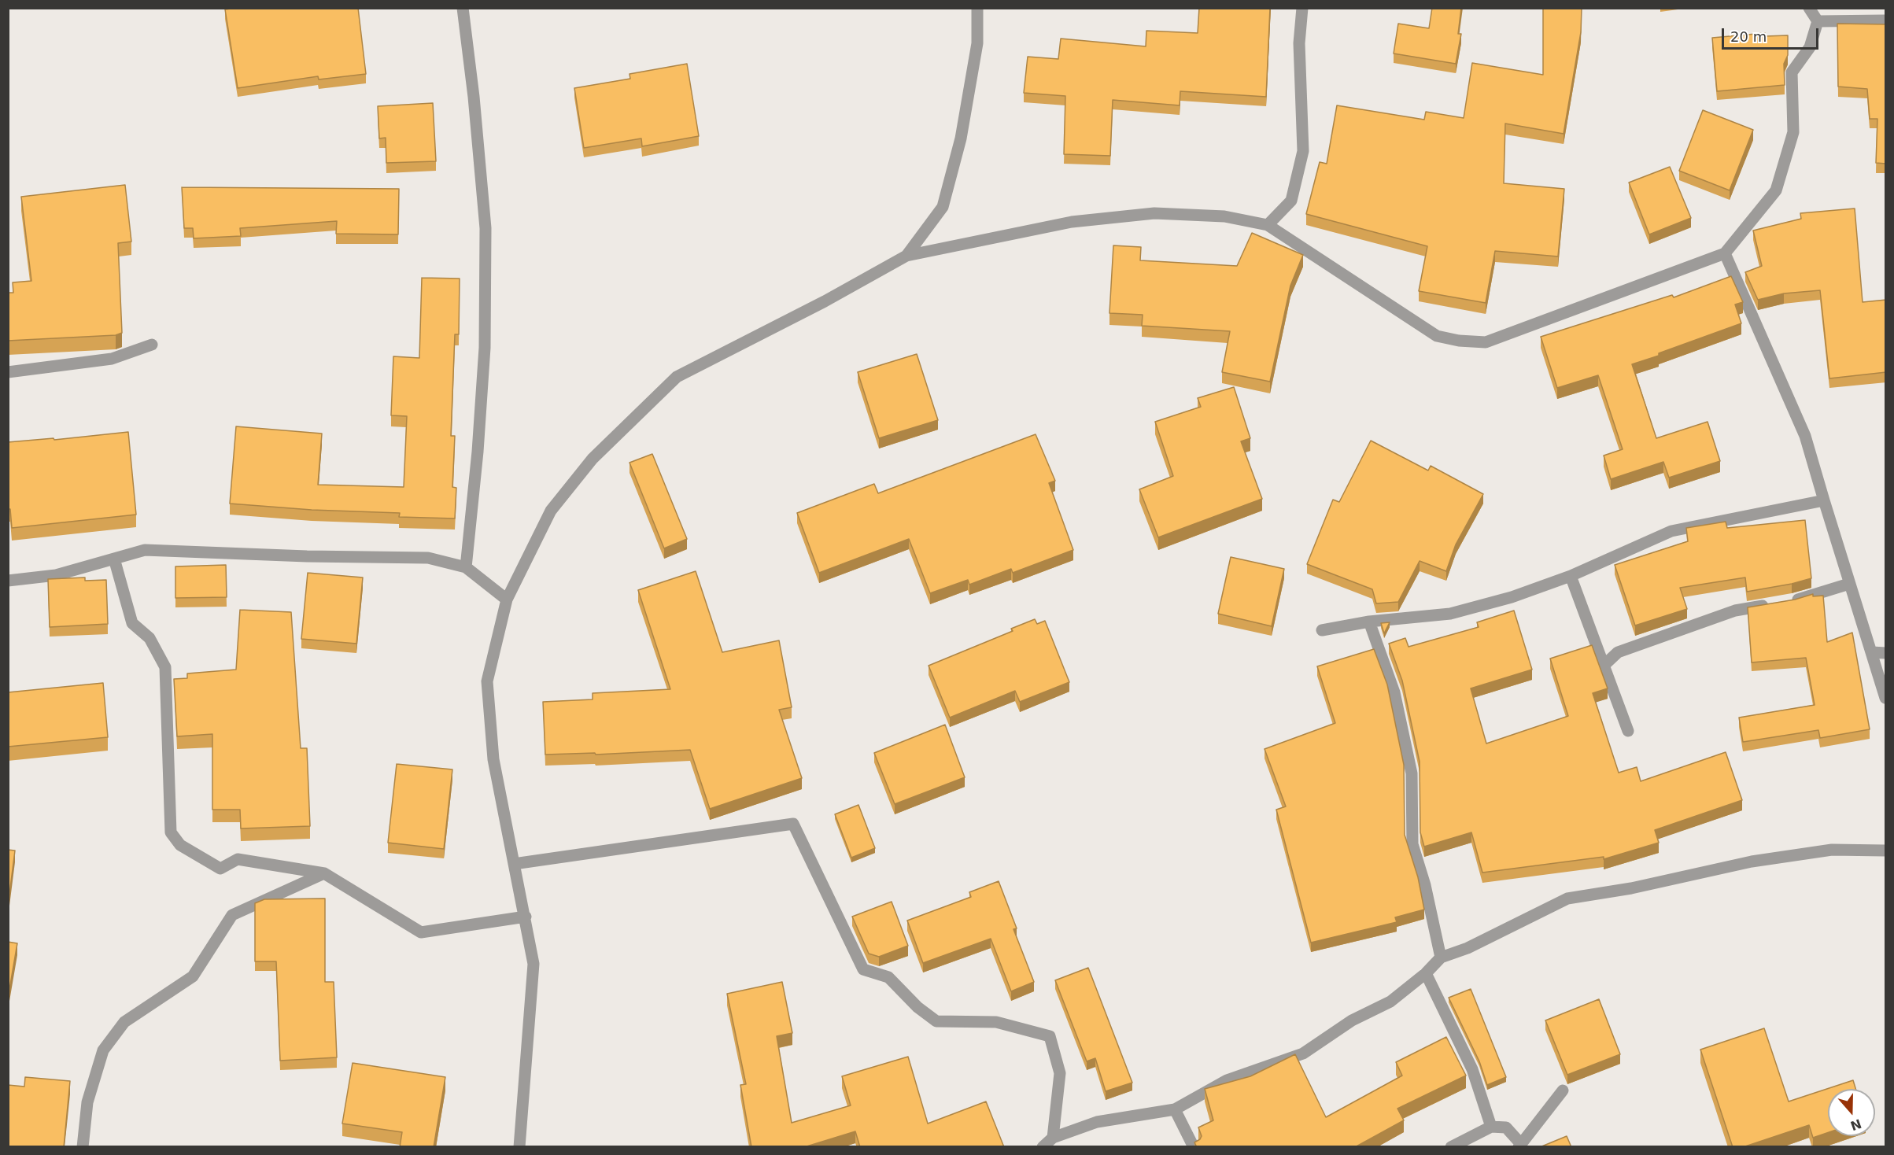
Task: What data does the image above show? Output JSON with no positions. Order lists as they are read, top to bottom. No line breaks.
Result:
{"scale_bar":"20 m","north":"bottom"}
